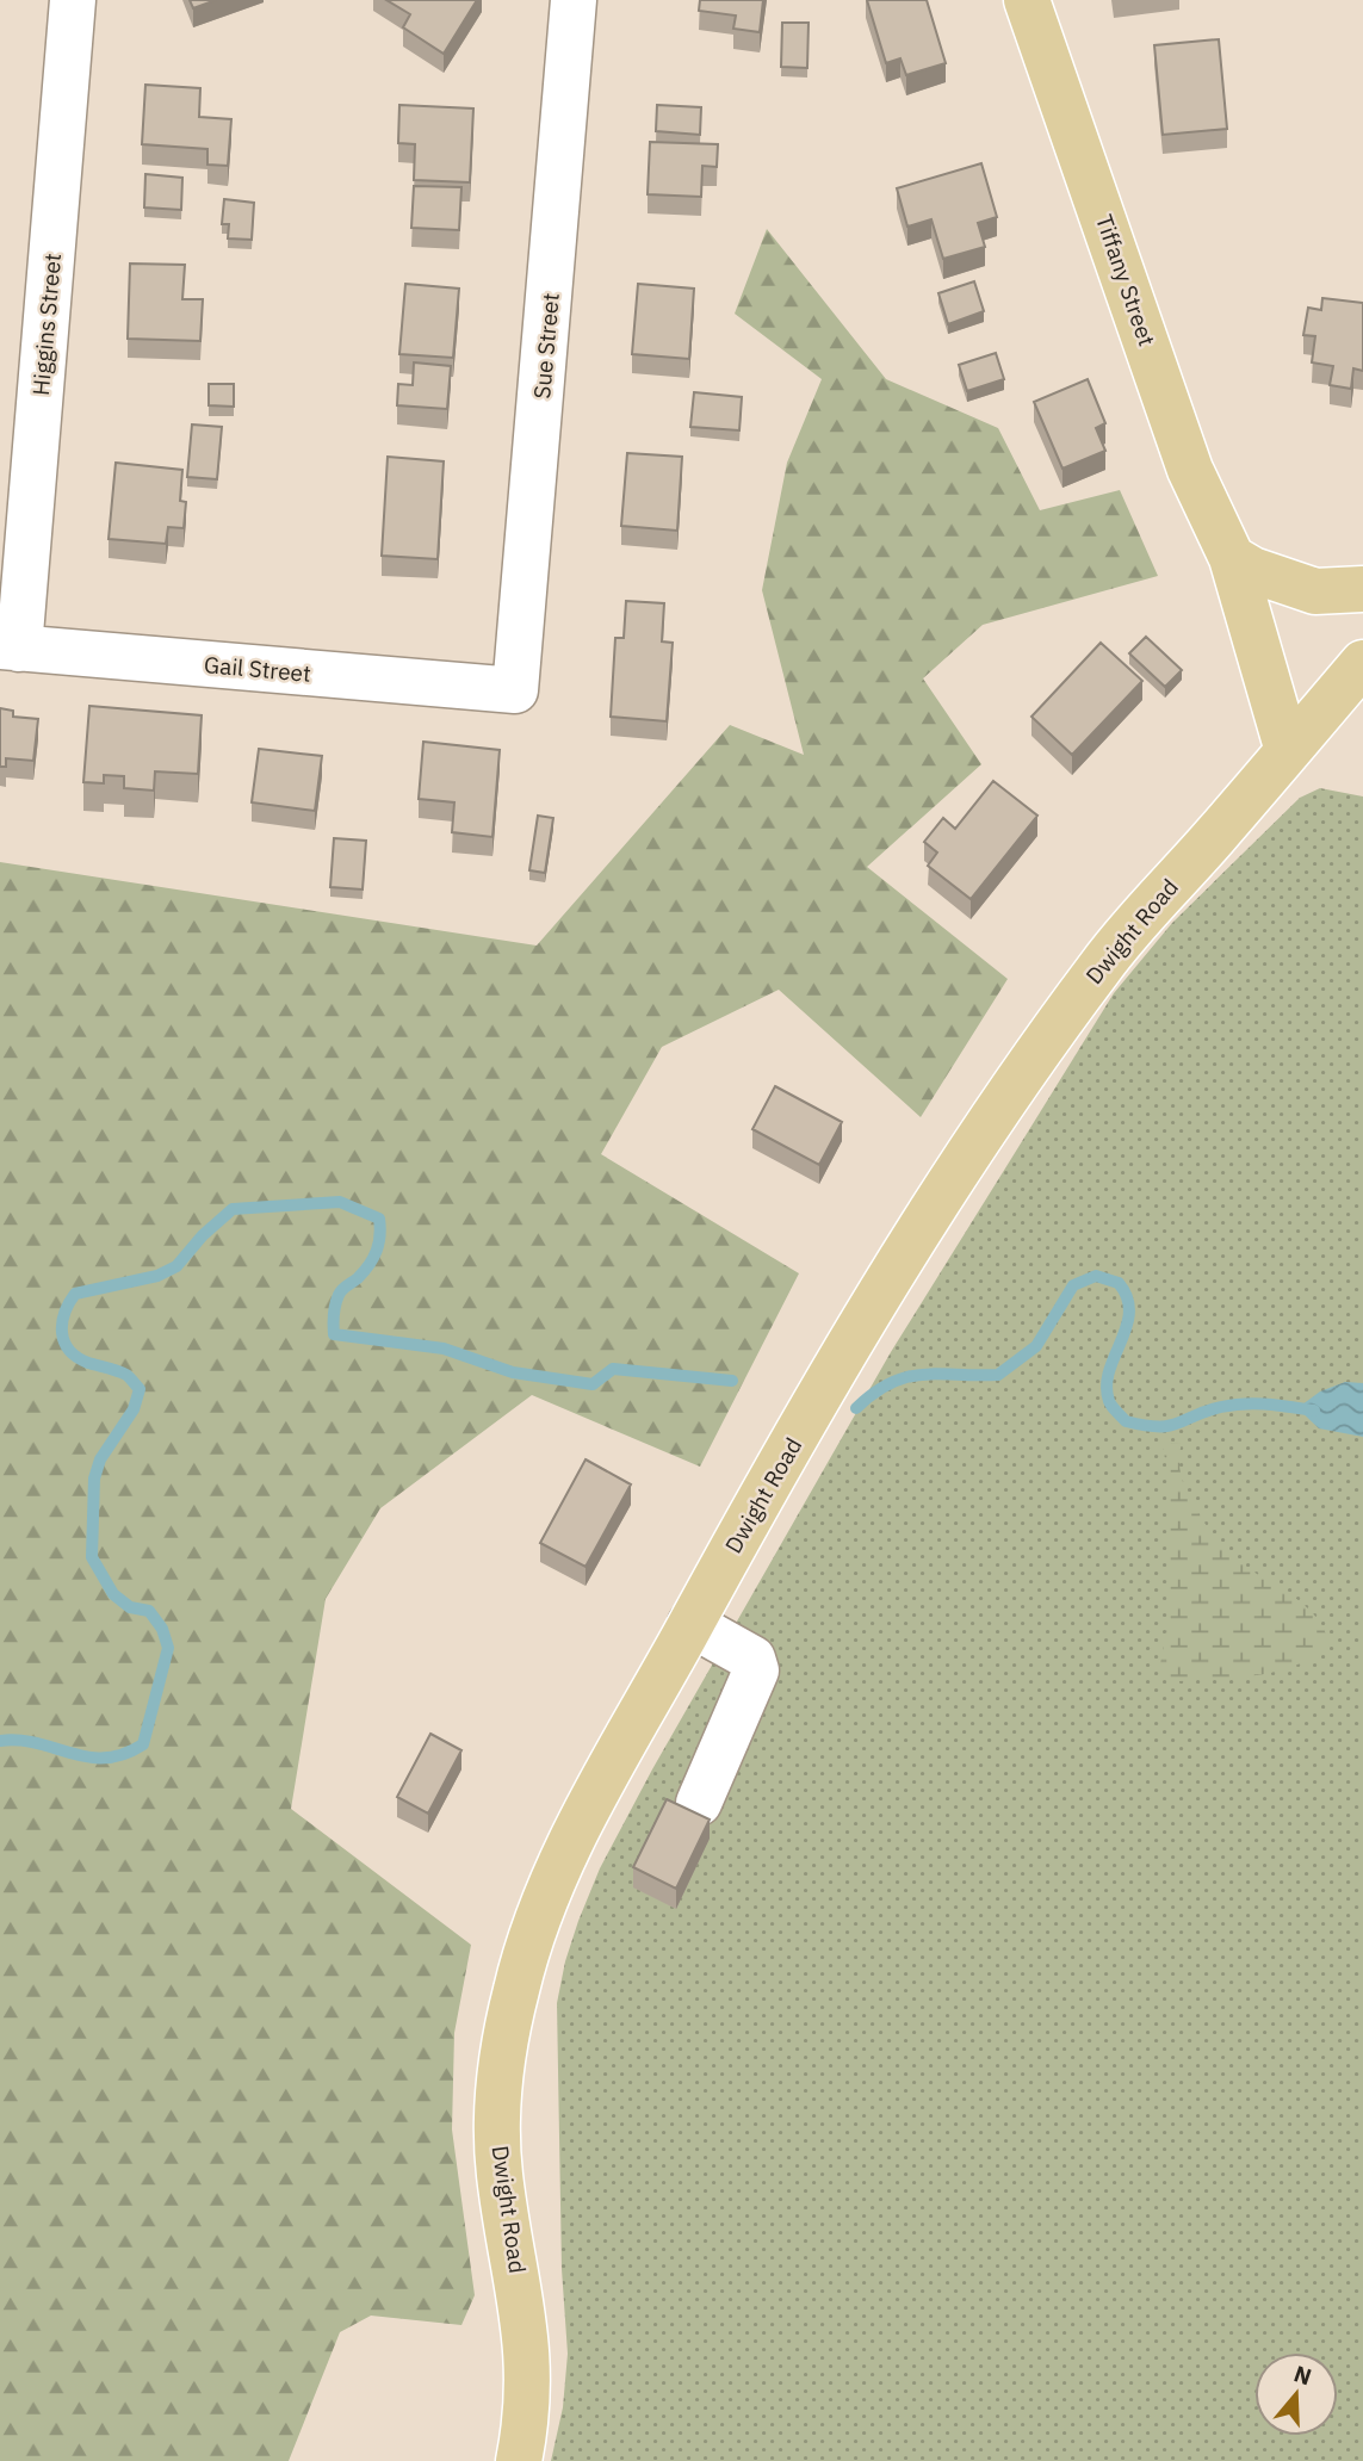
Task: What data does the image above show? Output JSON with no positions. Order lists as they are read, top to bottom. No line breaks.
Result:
{"streets":{"main road":["Tiffany Street","Dwight Road"],"street":["Higgins Street","Sue Street","Gail Street"]},"crossings":[["Tiffany Street","Dwight Road"],["Higgins Street","Gail Street"],["Sue Street","Gail Street"]],"north":"top"}
